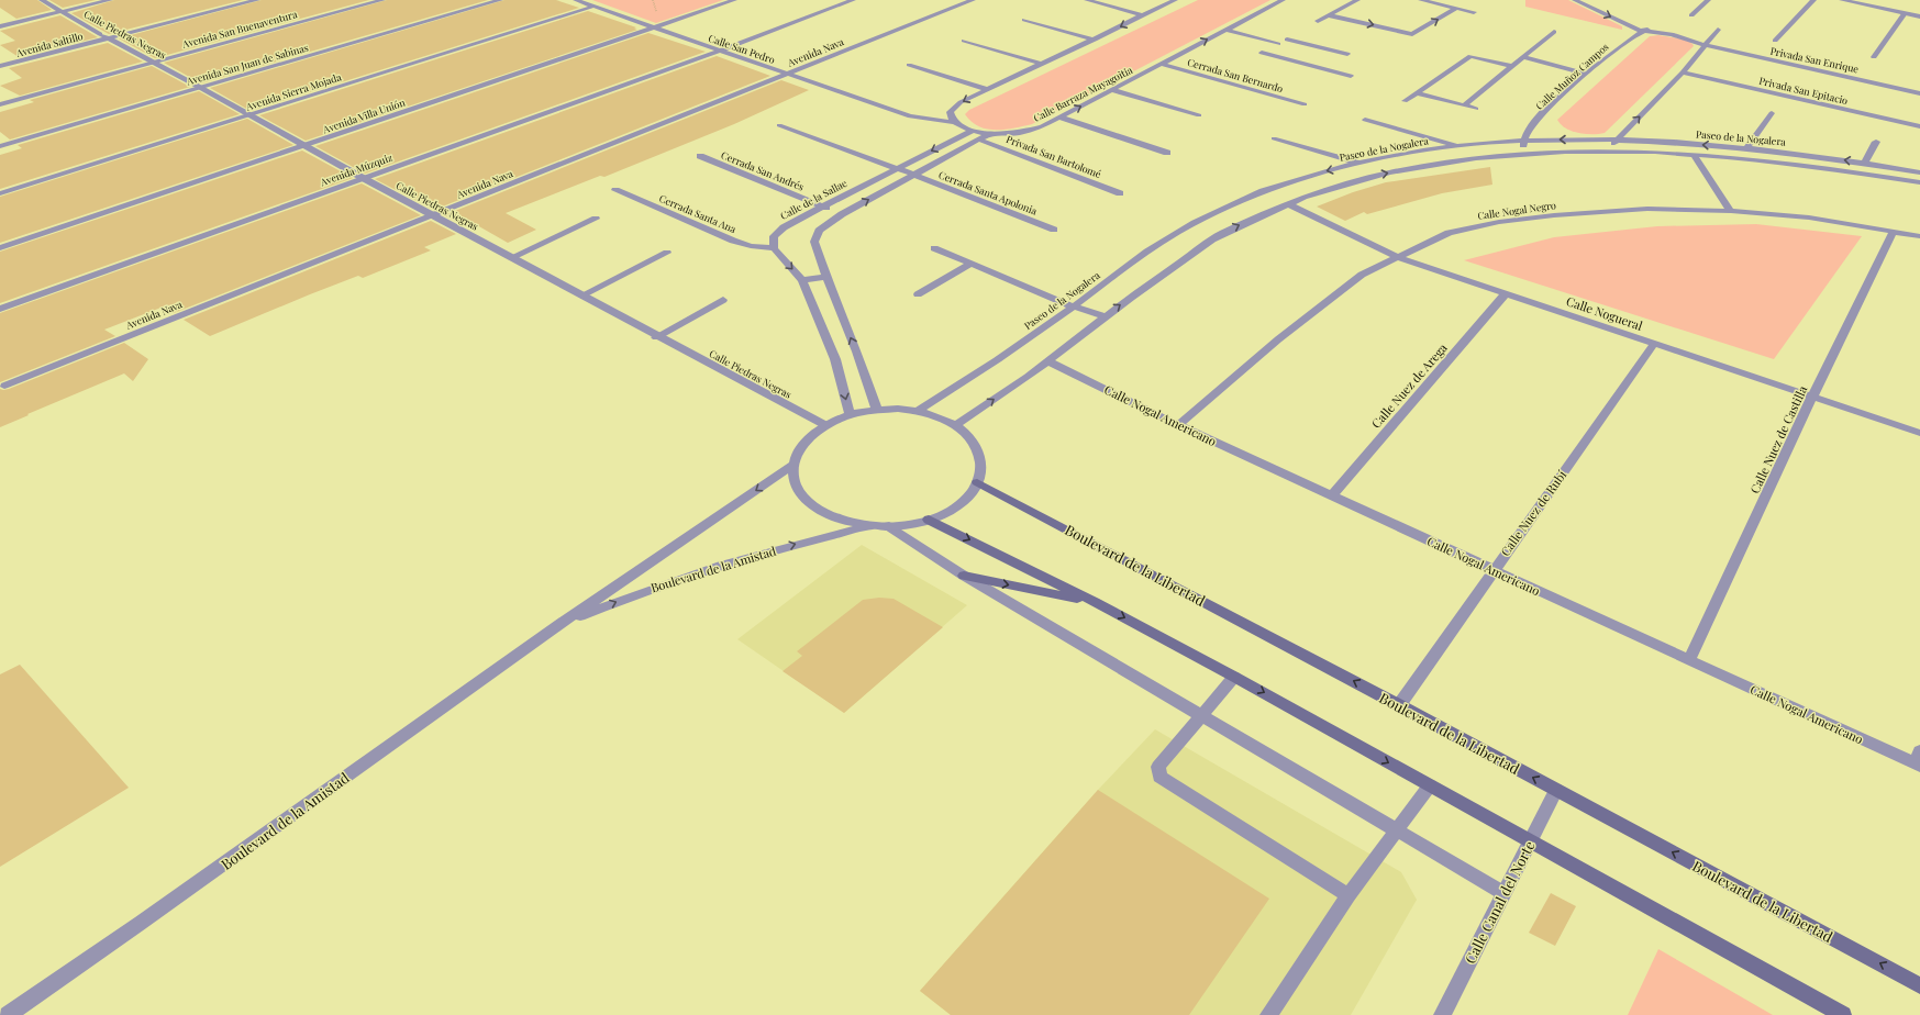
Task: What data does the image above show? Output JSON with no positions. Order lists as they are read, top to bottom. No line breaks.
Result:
{"streets":{"main road":["Boulevard de la Libertad"],"street":["Avenida San Buenaventura","Calle Piedras Negras","Avenida Saltillo","Calle San Pedro","Avenida Nava","Privada San Enrique","Avenida San Juan de Sabinas","Cerrada San Bernardo","Calle Muñoz Campos","Privada San Epitacio","Avenida Sierra Mojada","Calle Barraza Mayagoitia","Avenida Villa Unión","Paseo de la Nogalera","Privada San Bartolomé","Avenida Múzquiz","Cerrada San Andrés","Cerrada Santa Apolonia","Calle de la Sallae","Calle Nogal Negro","Cerrada Santa Ana","Calle Nogueral","Calle Nuez de Arega","Calle Nogal Americano","Calle Nuez de Castilla","Calle Nuez de Rubí","Boulevard de la Amistad","Calle Canal del Norte"]},"crossings":[["Avenida San Buenaventura","Calle Piedras Negras"],["Calle Piedras Negras","Avenida Saltillo"],["Calle Piedras Negras","Avenida Nava"],["Calle Piedras Negras","Avenida San Juan de Sabinas"],["Calle Piedras Negras","Avenida Sierra Mojada"],["Calle Piedras Negras","Avenida Villa Unión"],["Calle Piedras Negras","Paseo de la Nogalera"],["Calle Piedras Negras","Avenida Múzquiz"],["Calle Piedras Negras","Boulevard de la Libertad"],["Calle Piedras Negras","Boulevard de la Amistad"],["Calle San Pedro","Avenida Nava"],["Calle San Pedro","Avenida Sierra Mojada"],["Calle San Pedro","Calle Barraza Mayagoitia"],["Calle San Pedro","Avenida Villa Unión"],["Calle San Pedro","Avenida Múzquiz"],["Cerrada San Bernardo","Calle Barraza Mayagoitia"],["Calle Muñoz Campos","Paseo de la Nogalera"],["Calle Barraza Mayagoitia","Calle de la Sallae"],["Paseo de la Nogalera","Calle Nogueral"],["Paseo de la Nogalera","Calle Nogal Americano"],["Paseo de la Nogalera","Boulevard de la Libertad"],["Paseo de la Nogalera","Boulevard de la Amistad"],["Cerrada San Andrés","Calle de la Sallae"],["Cerrada Santa Apolonia","Calle de la Sallae"],["Calle de la Sallae","Cerrada Santa Ana"],["Calle Nogal Negro","Calle Nogueral"],["Calle Nogal Negro","Calle Nogal Americano"],["Calle Nogal Negro","Calle Nuez de Castilla"],["Calle Nogueral","Calle Nuez de Arega"],["Calle Nogueral","Calle Nuez de Castilla"],["Calle Nogueral","Calle Nuez de Rubí"],["Calle Nuez de Arega","Calle Nogal Americano"],["Calle Nogal Americano","Calle Nuez de Castilla"],["Calle Nogal Americano","Calle Nuez de Rubí"],["Calle Nuez de Rubí","Boulevard de la Libertad"],["Boulevard de la Libertad","Boulevard de la Amistad"],["Boulevard de la Libertad","Calle Canal del Norte"]]}
